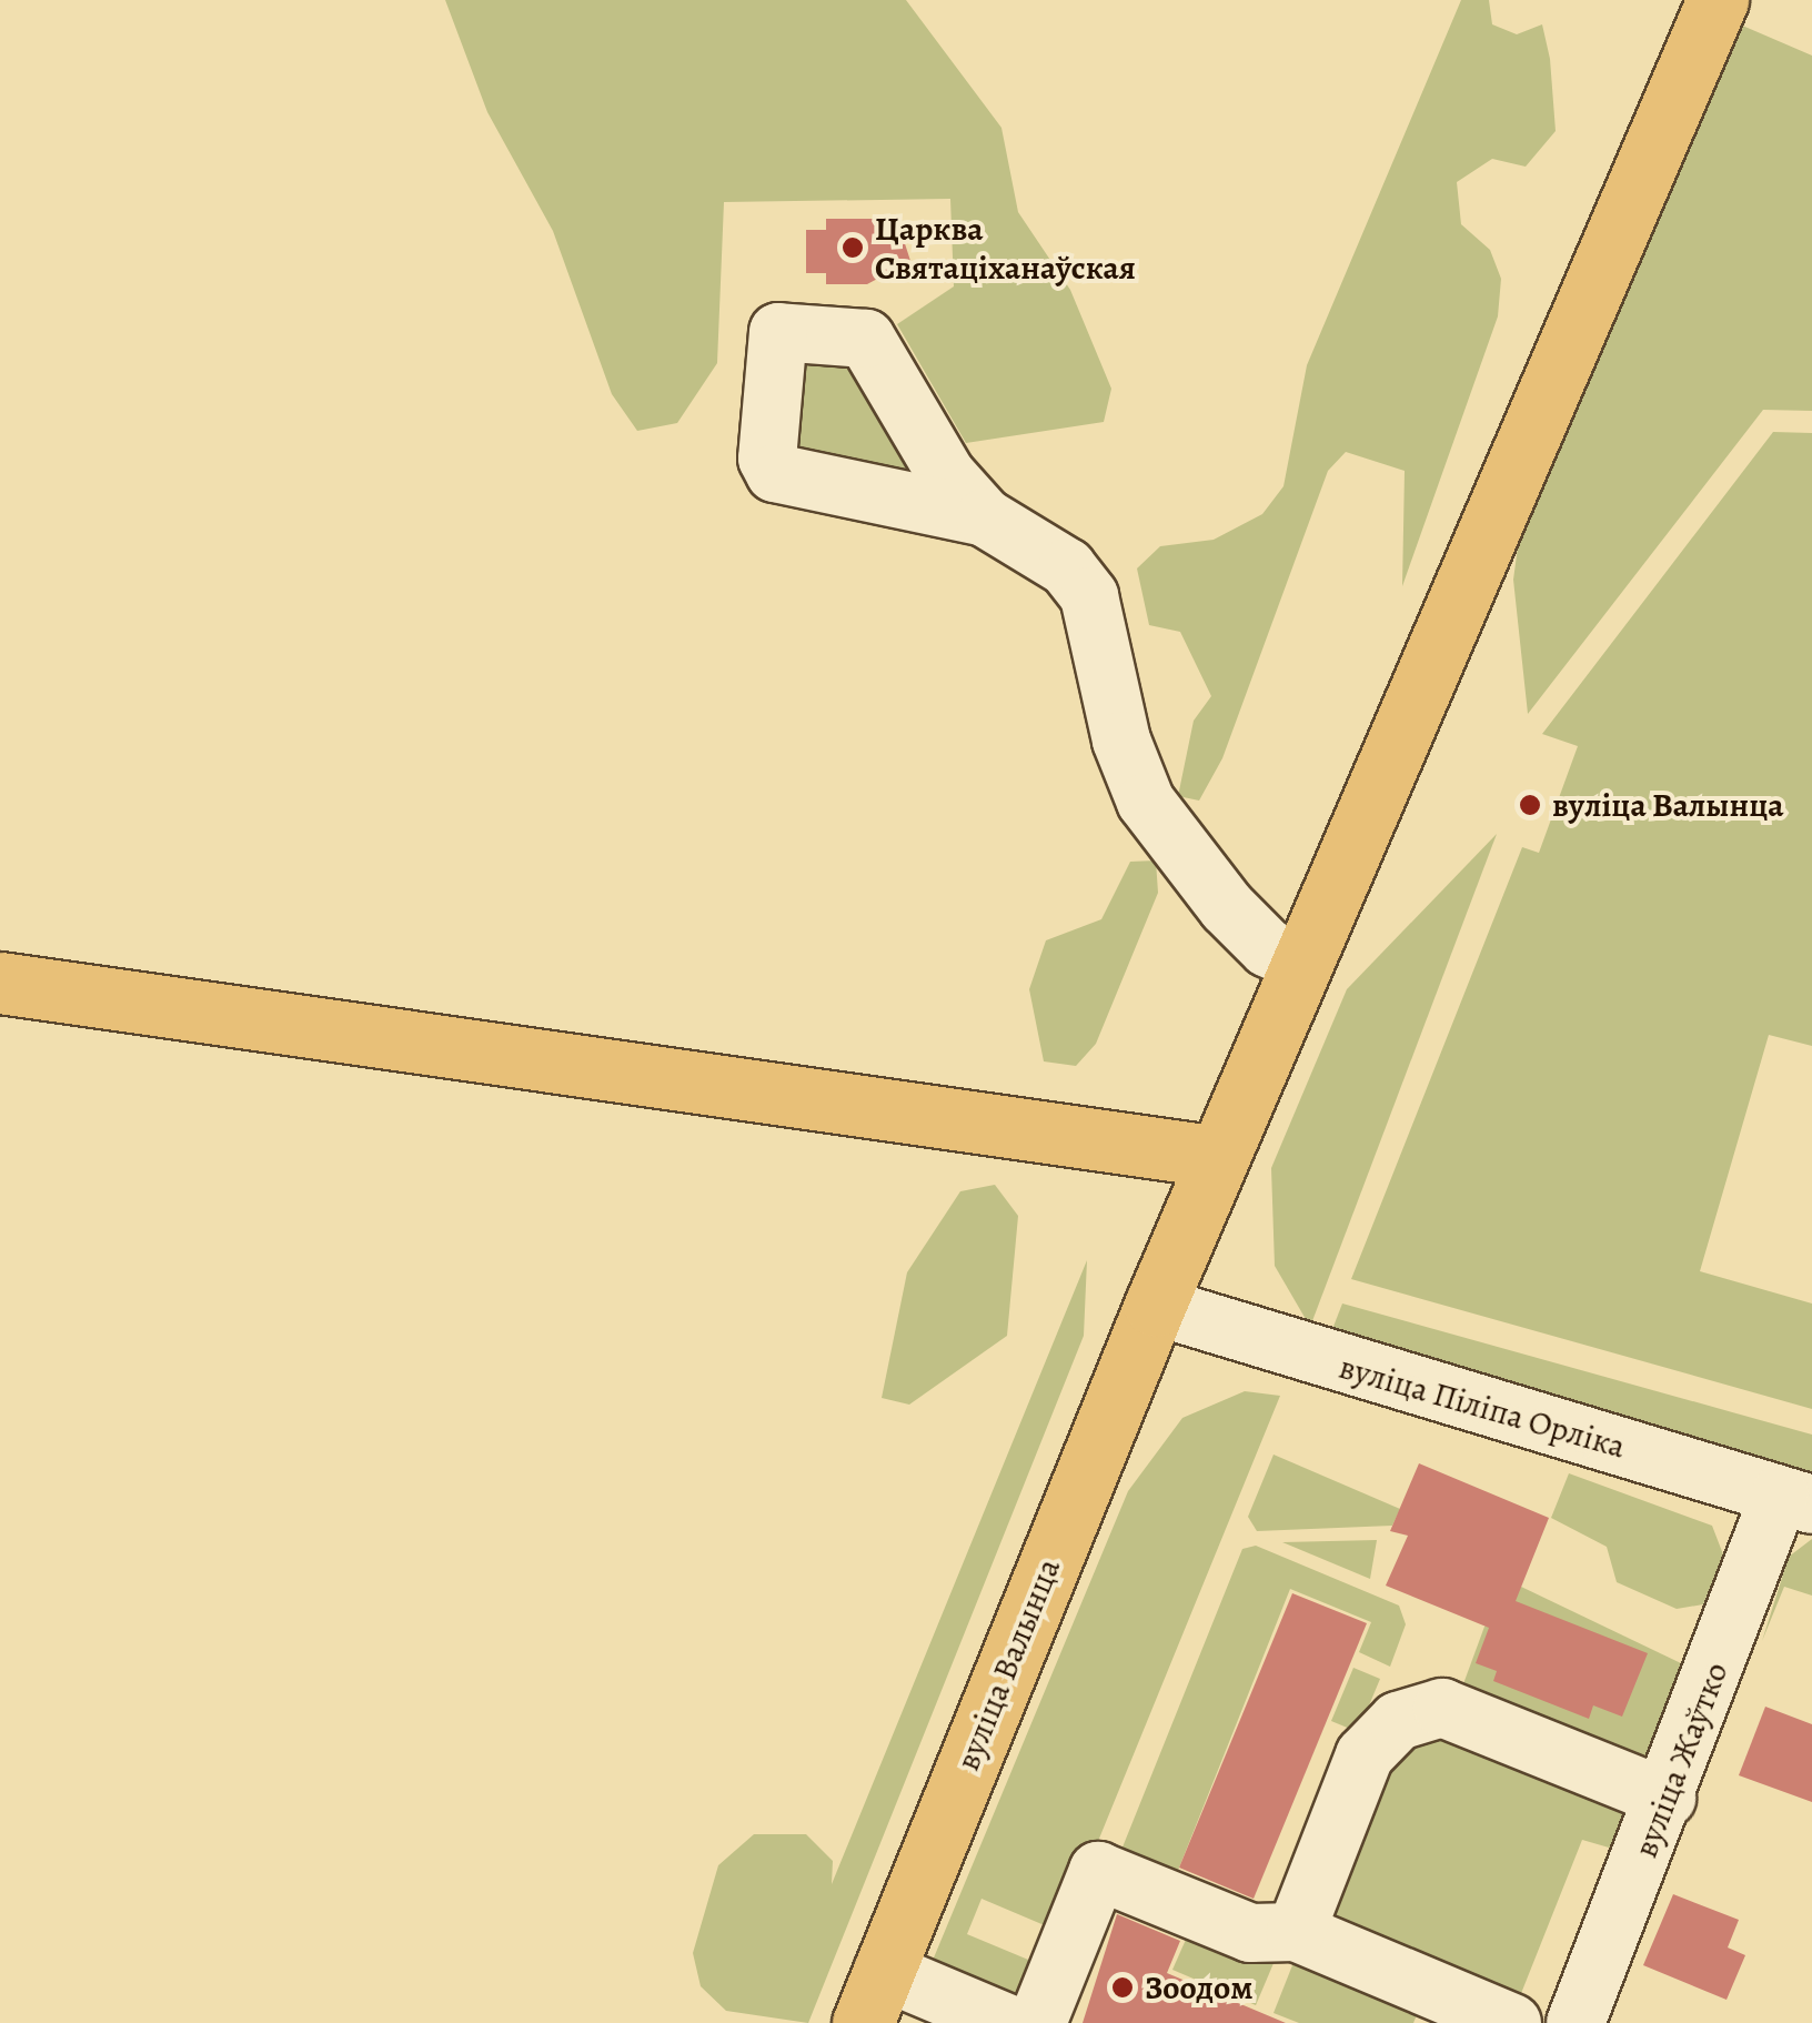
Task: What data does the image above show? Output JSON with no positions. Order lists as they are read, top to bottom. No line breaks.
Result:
{"streets":{"main road":["вуліца Валынца"],"street":["вуліца Піліпа Орліка","вуліца Жаўтко"]},"crossings":[["вуліца Піліпа Орліка","вуліца Валынца"],["вуліца Піліпа Орліка","вуліца Жаўтко"]],"places":["Царква Святаціханаўская","вуліца Валынца","Зоодом"]}
